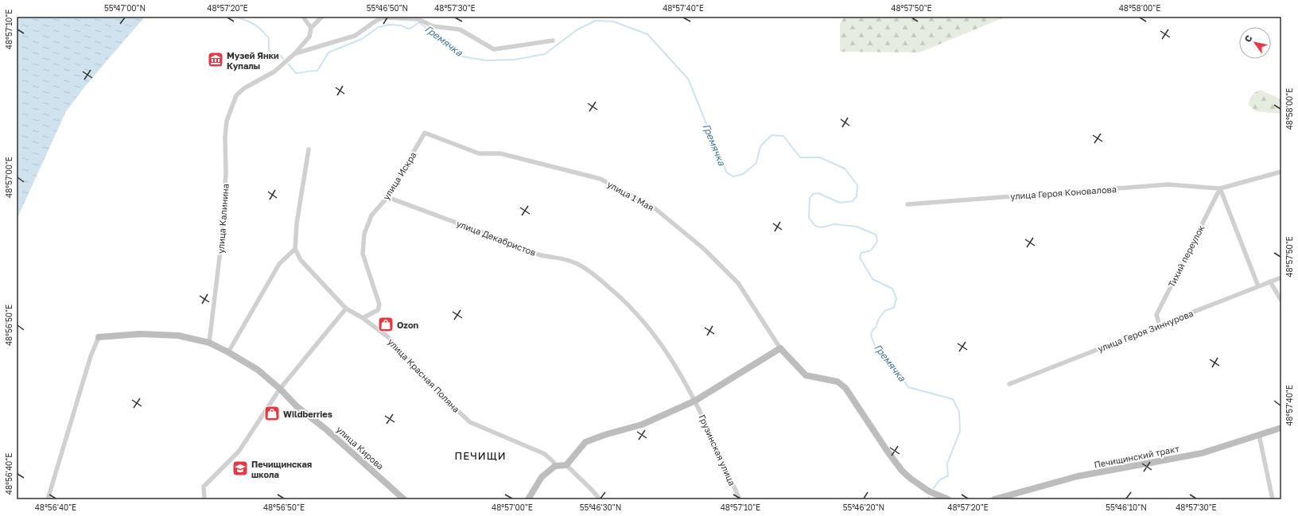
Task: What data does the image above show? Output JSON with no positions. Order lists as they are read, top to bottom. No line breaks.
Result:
{"streets":{"street":["улица Искра","улица Героя Коновалова","улица 1 Мая","улица Калинина","улица Декабристов","Тихий переулок","улица Героя Зиннурова","улица Красная Поляна","улица Кирова","Грузинская улица","Печищинский тракт"]},"crossings":[["улица Искра","улица 1 Мая"],["улица Искра","улица Декабристов"],["улица Искра","улица Красная Поляна"],["улица Героя Коновалова","Тихий переулок"],["улица Калинина","улица Кирова"],["улица Декабристов","Грузинская улица"],["Тихий переулок","улица Героя Зиннурова"]],"districts":["ПЕЧИЩИ"],"water":["Гремячка"],"places":{"museum":["Музей Янки Купалы"],"shop":["Ozon","Wildberries"],"school or university":["Печищинская школа"]},"north":"top left","coordinates":["55°47'00\"N","48°57'20\"E","55°46'50\"N","48°57'30\"E","48°57'40\"E","48°57'50\"E","48°58'00\"E","48°57'10\"E","48°57'00\"E","48°56'50\"E","48°56'40\"E","55°46'30\"N","55°46'20\"N","55°46'10\"N"]}
